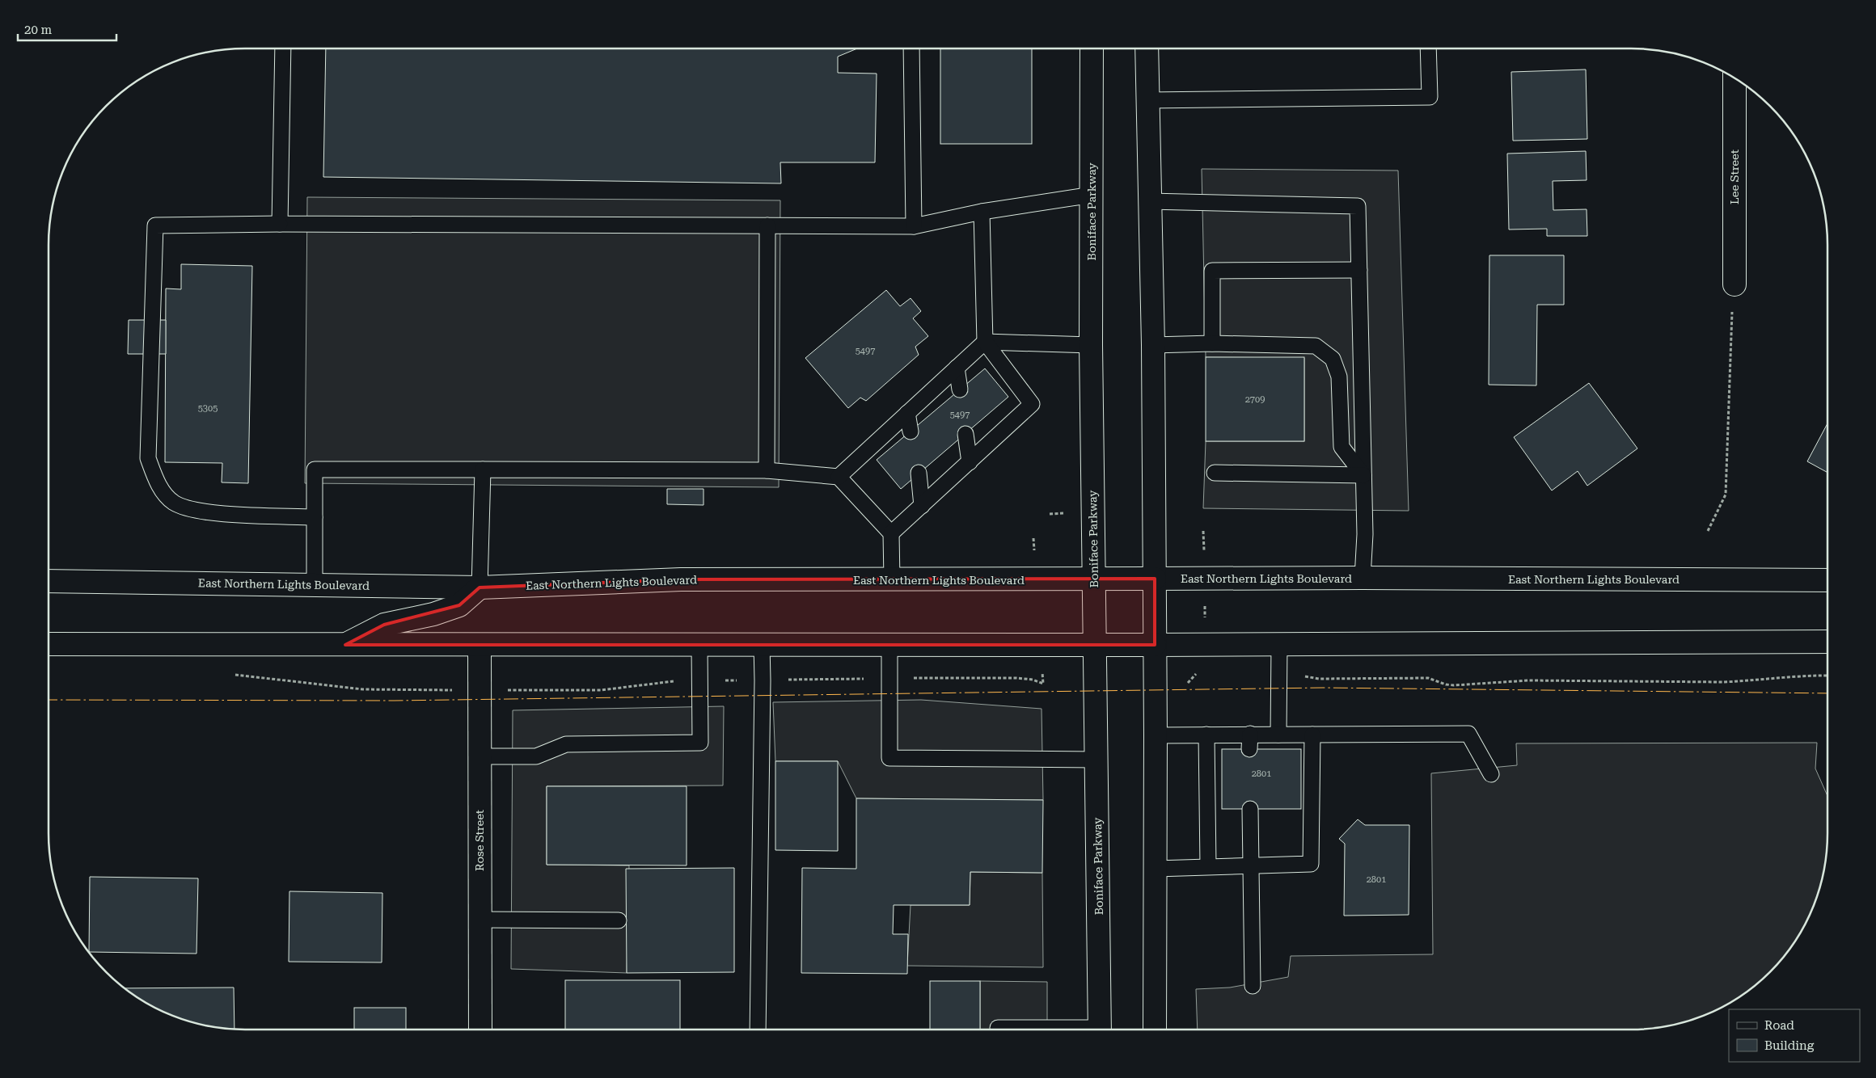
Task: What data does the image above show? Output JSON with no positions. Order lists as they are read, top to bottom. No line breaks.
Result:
{"streets":{"main road":["Lee Street","Boniface Parkway","East Northern Lights Boulevard","Rose Street"]},"crossings":[["Boniface Parkway","East Northern Lights Boulevard"]],"house_numbers":["5497","2709","5305","5497","2801","2801"],"legend":["Road","Building"],"scale_bar":"20 m"}
